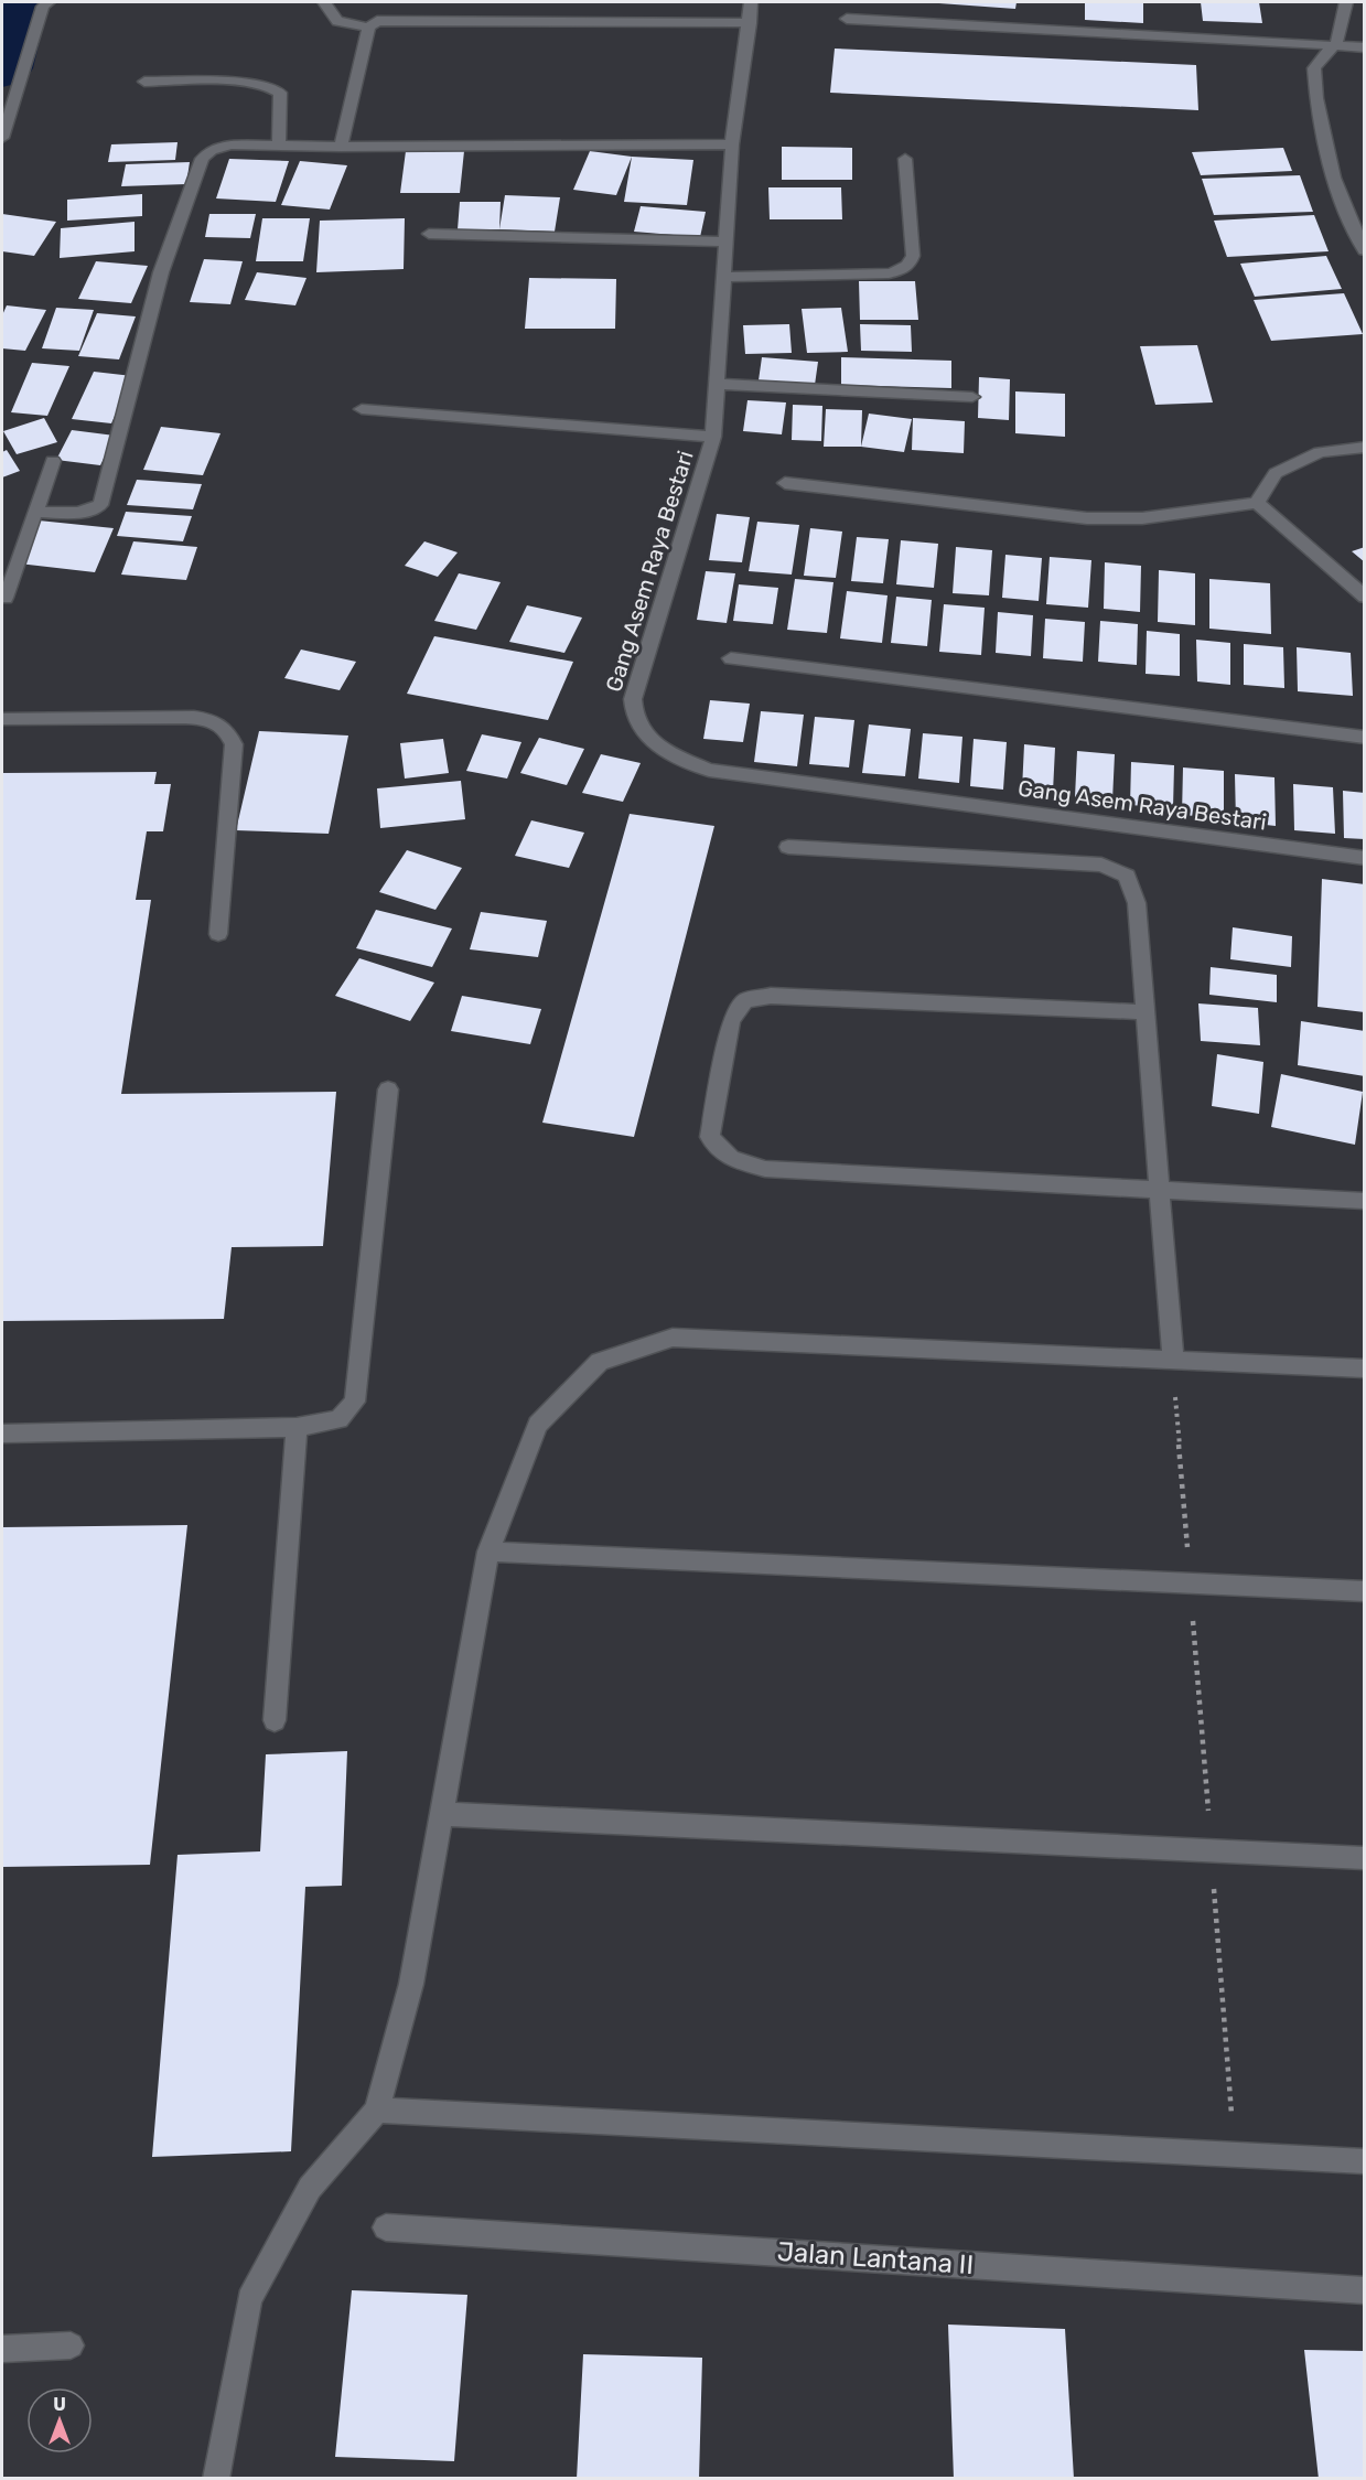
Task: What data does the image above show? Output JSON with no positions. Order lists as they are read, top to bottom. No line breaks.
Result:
{"streets":{"street":["Gang Asem Raya Bestari","Jalan Lantana II"]},"north":"top"}
